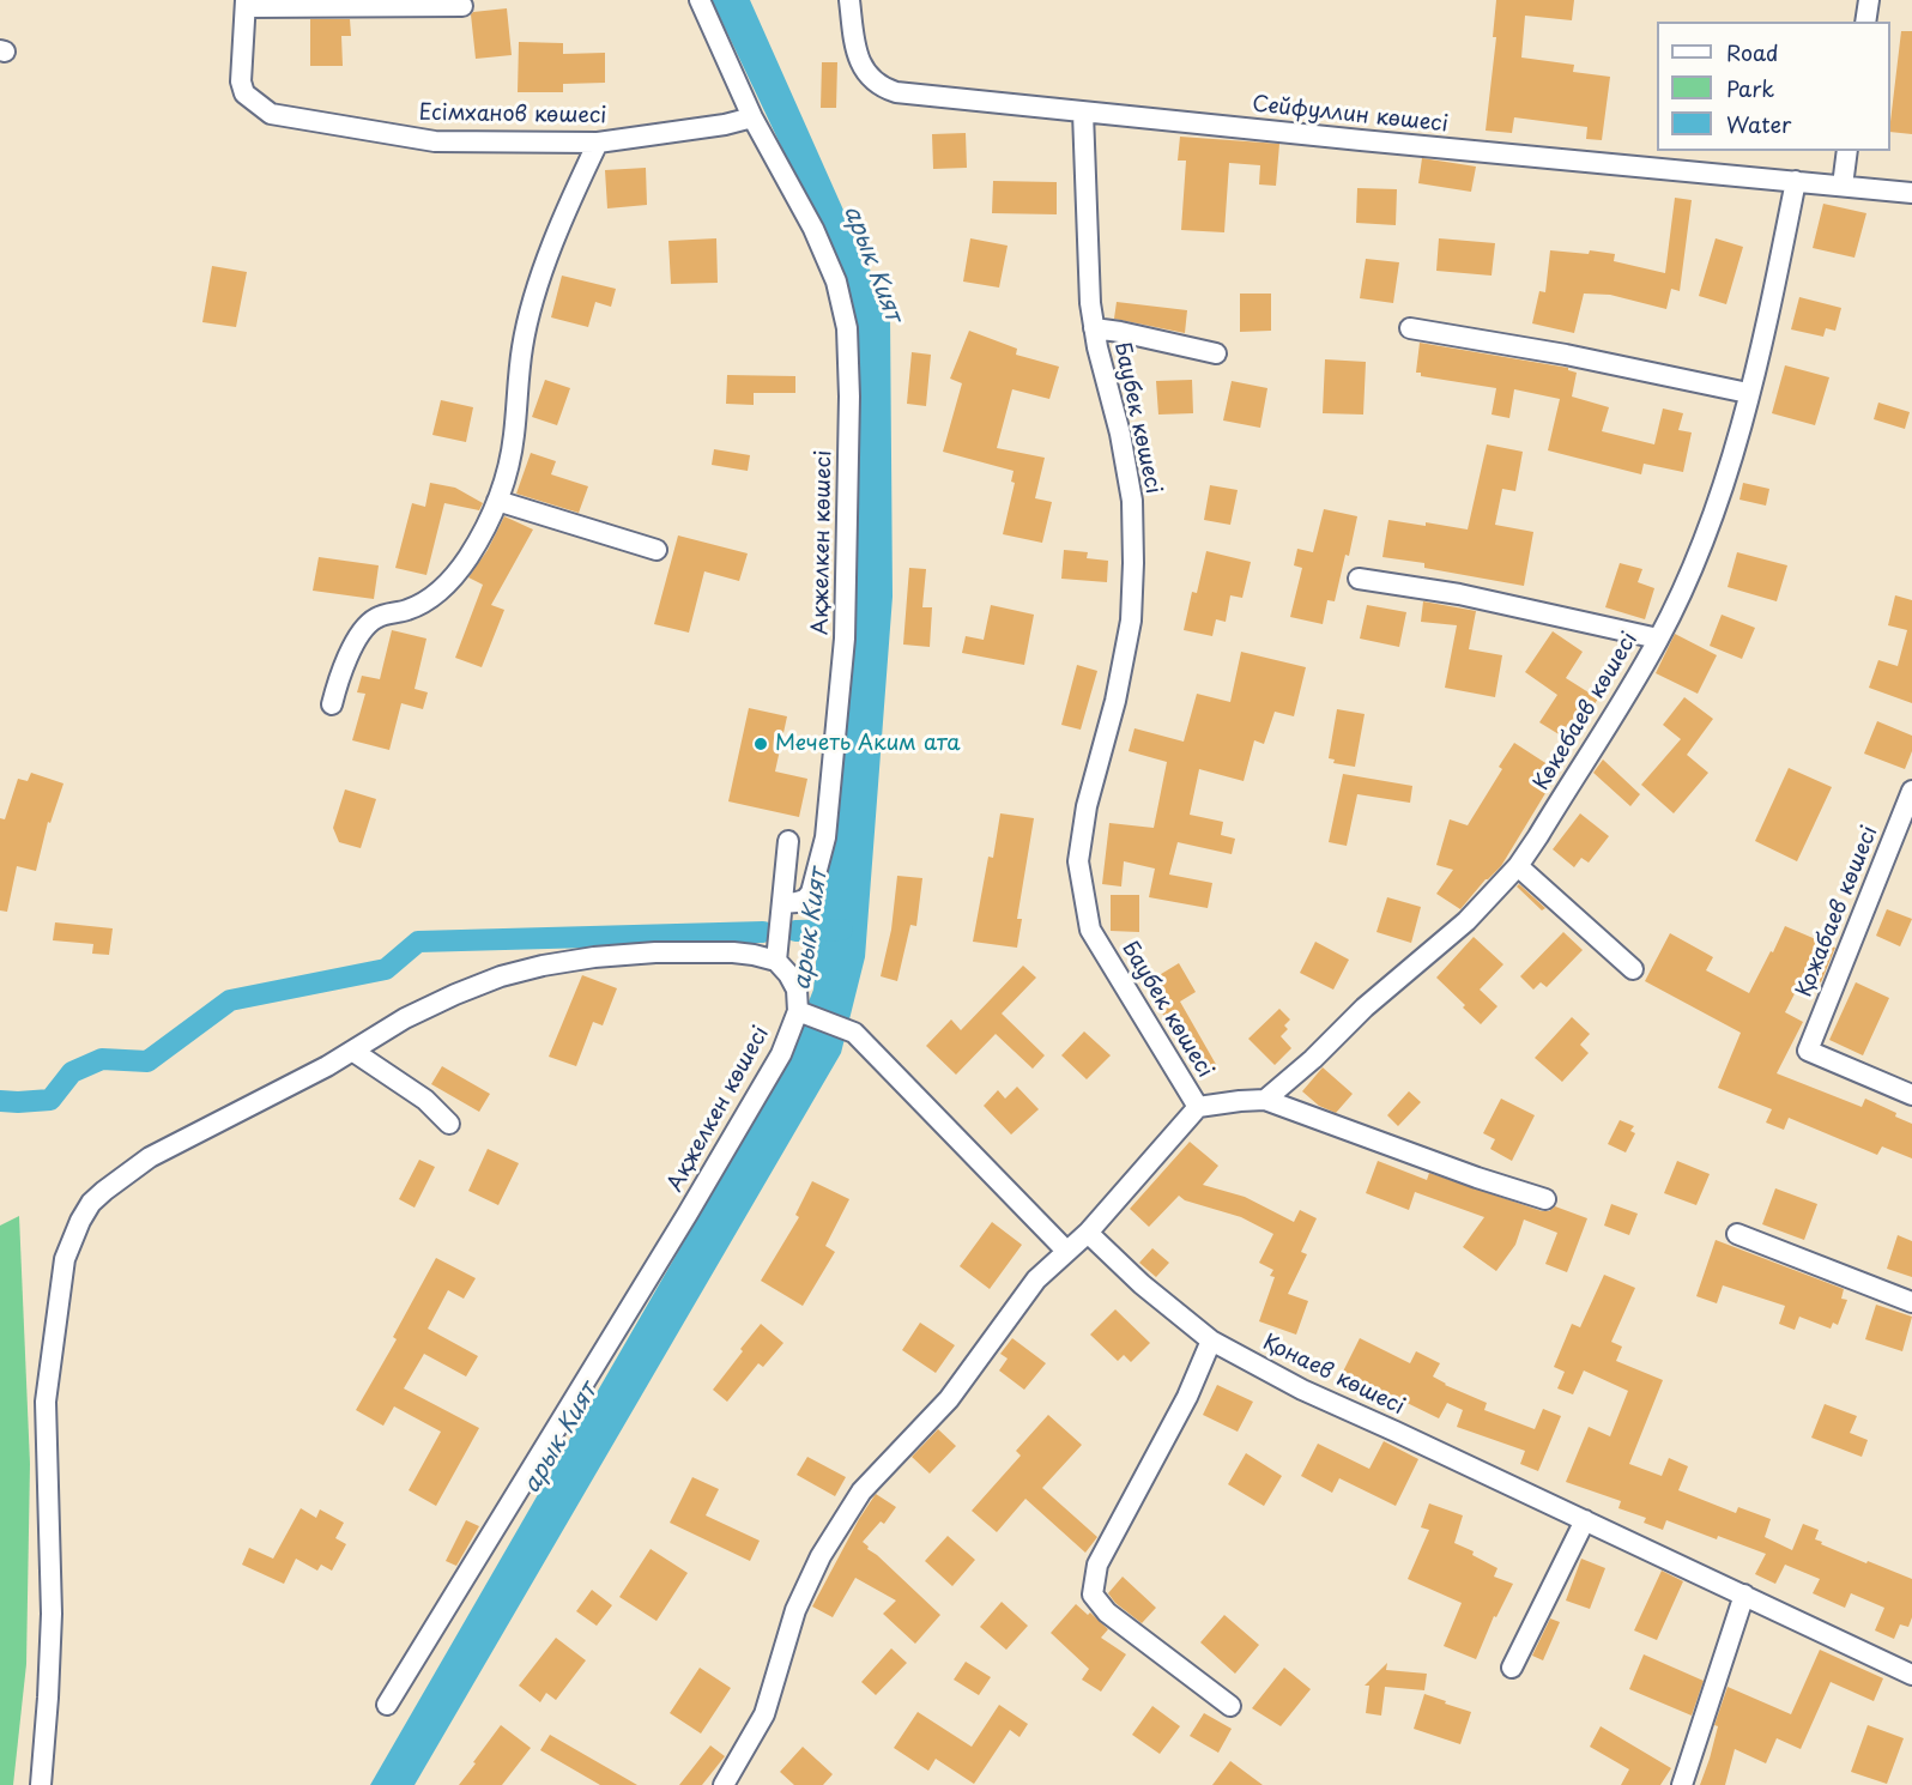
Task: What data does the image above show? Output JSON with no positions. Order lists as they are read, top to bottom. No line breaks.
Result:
{"streets":{"street":["Есімханов көшесі","Сейфуллин көшесі","Баубек көшесі","Ақжелкен көшесі","Көкебаев көшесі","Қожабаев көшесі","Қонаев көшесі"]},"crossings":[["Есімханов көшесі","Ақжелкен көшесі"],["Сейфуллин көшесі","Баубек көшесі"],["Сейфуллин көшесі","Көкебаев көшесі"],["Баубек көшесі","Қонаев көшесі"]],"water":["арык Кият"],"places":["Мечеть Аким ата"],"legend":["Road","Park","Water"]}
